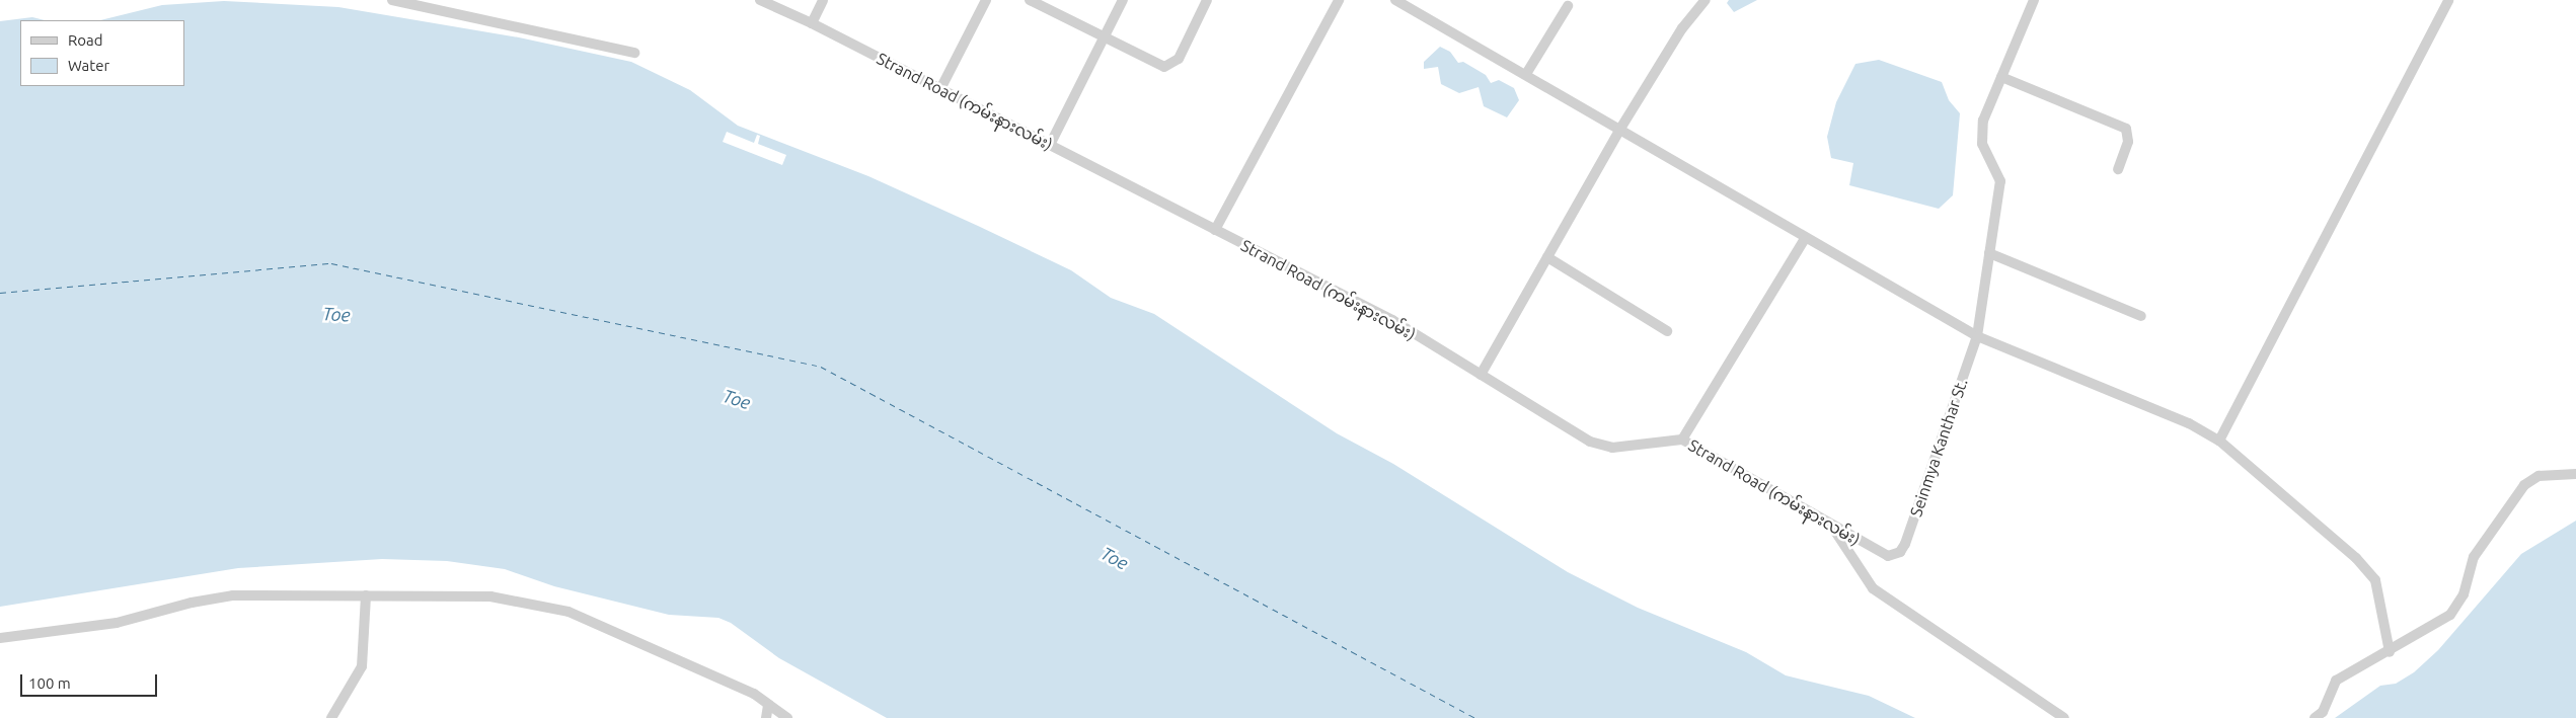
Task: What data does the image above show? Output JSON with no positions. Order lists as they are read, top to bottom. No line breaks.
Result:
{"streets":{"street":["Strand Road (ကမ်းနားလမ်း)","Seinmya Kanthar St."]},"crossings":[["Strand Road (ကမ်းနားလမ်း)","Seinmya Kanthar St."]],"water":["Toe"],"legend":["Road","Water"],"scale_bar":"100 m"}
